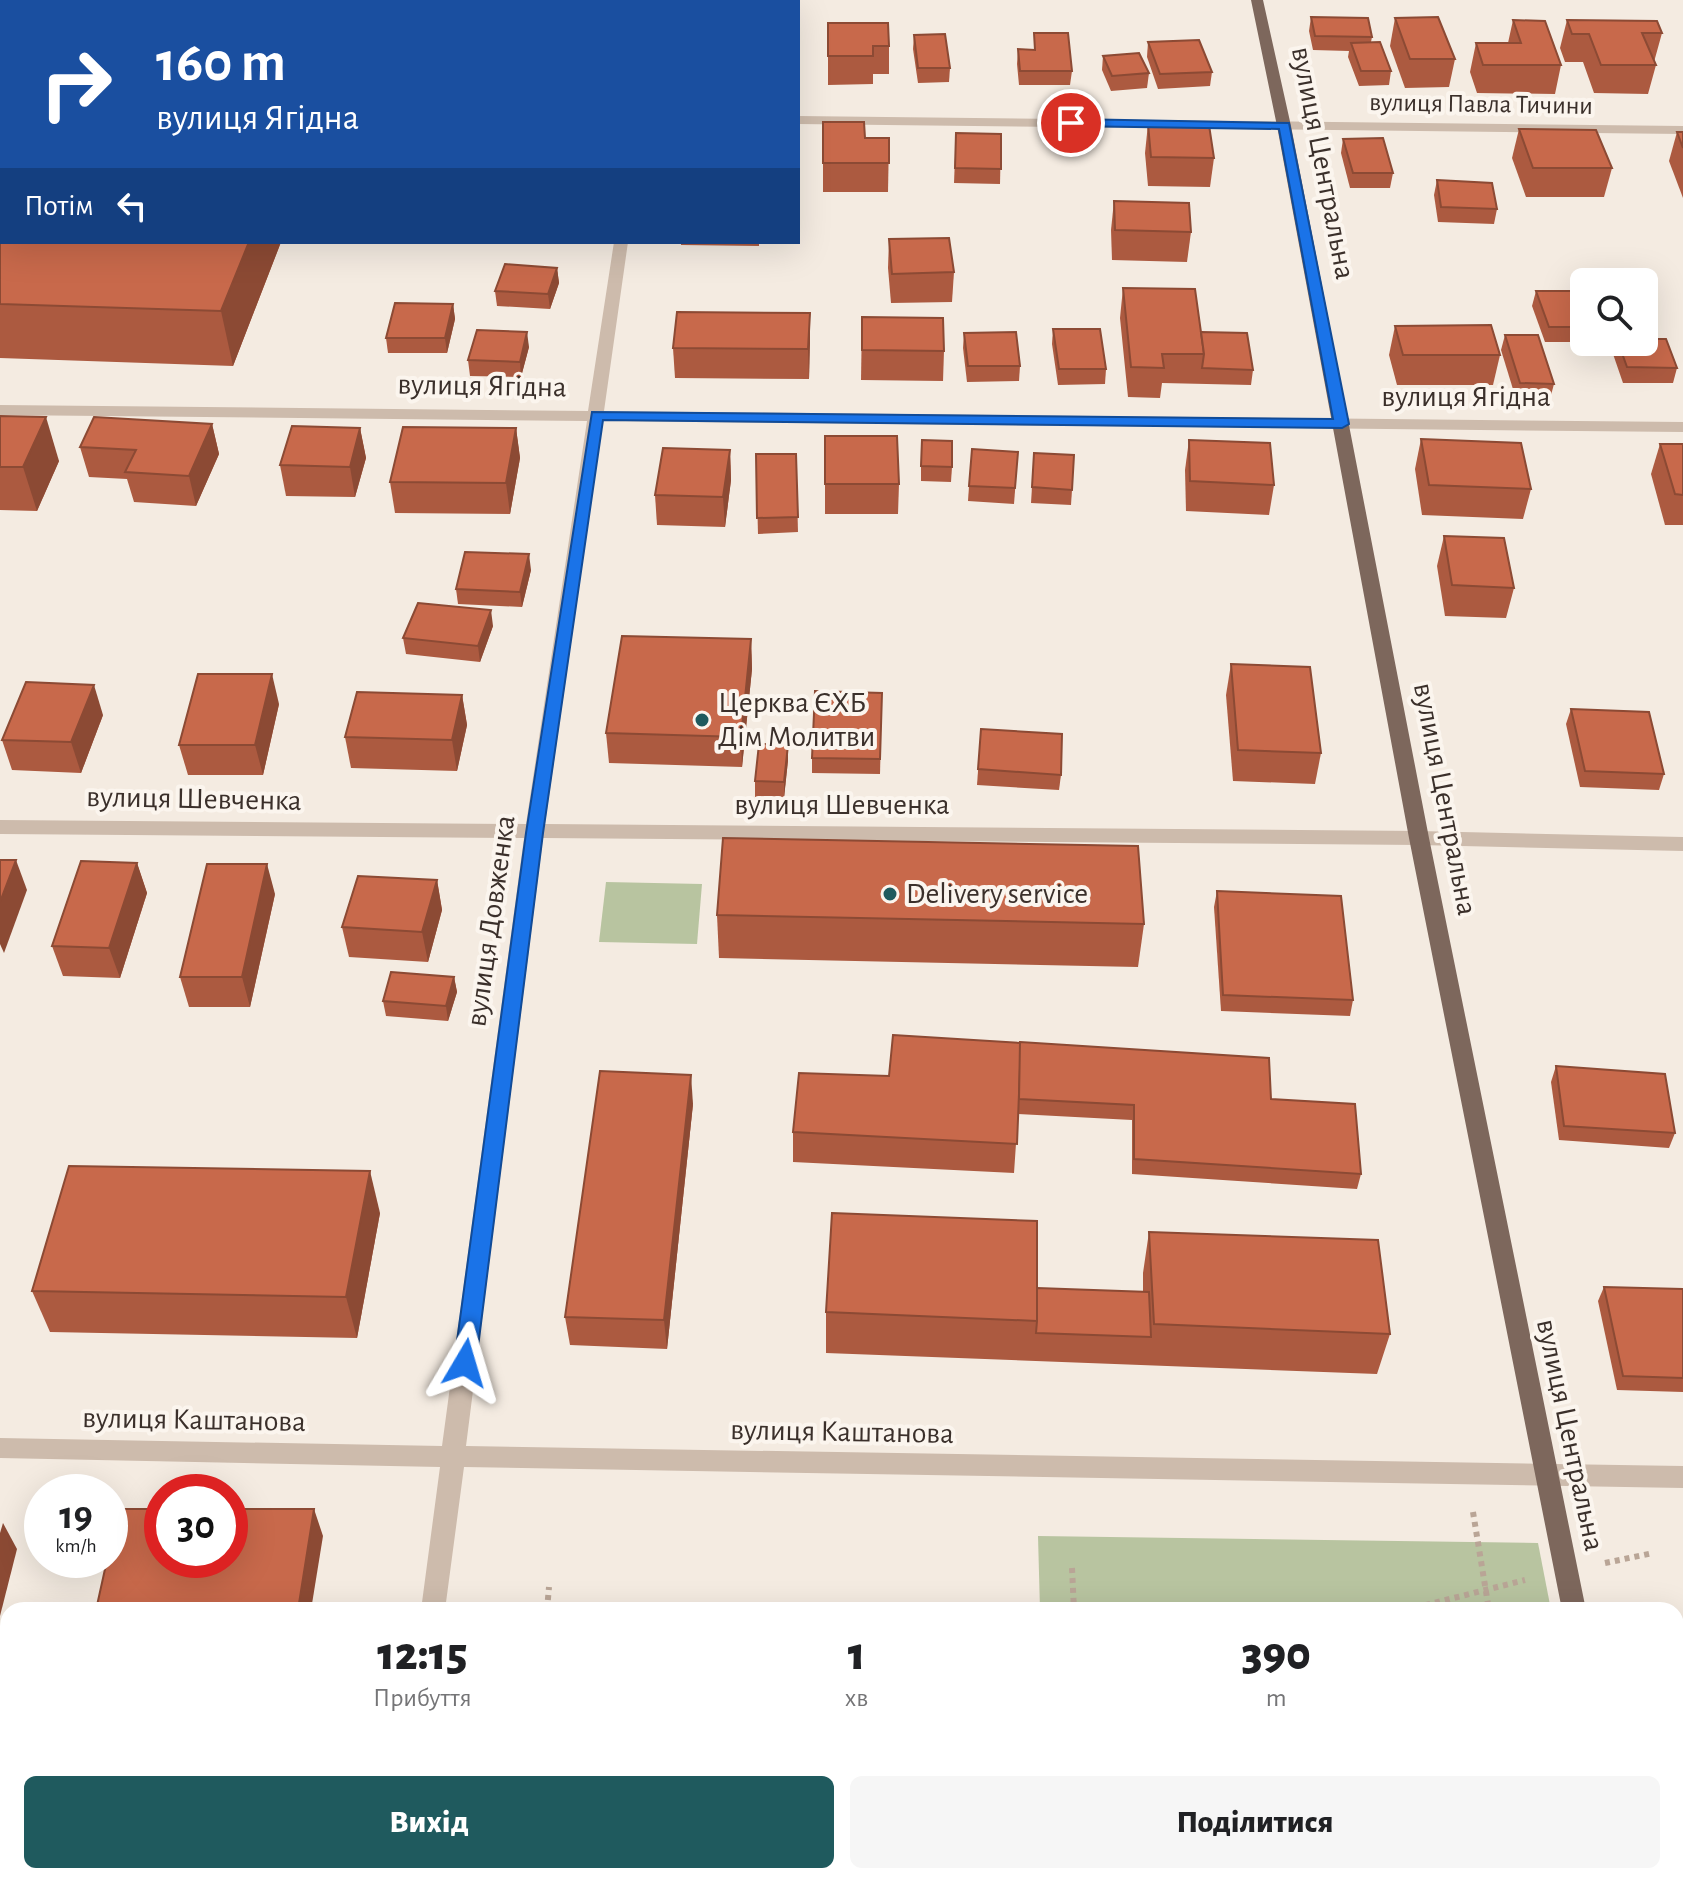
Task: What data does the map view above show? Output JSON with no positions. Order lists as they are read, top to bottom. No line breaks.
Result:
{"streets":{"main road":["вулиця Центральна"],"street":["вулиця Павла Тичини","вулиця Ягідна","вулиця Шевченка","вулиця Довженка","вулиця Каштанова"]},"crossings":[["вулиця Павла Тичини","вулиця Центральна"],["вулиця Центральна","вулиця Ягідна"],["вулиця Центральна","вулиця Шевченка"],["вулиця Центральна","вулиця Каштанова"],["вулиця Ягідна","вулиця Довженка"],["вулиця Шевченка","вулиця Довженка"],["вулиця Довженка","вулиця Каштанова"]],"places":["Церква ЄХБ Дім Молитви","Delivery service"],"page":{"turn":["160 m","вулиця Ягідна"],"then":"Потім","speed":"19 km/h","limit":"30","eta":["12:15","Прибуття","1","хв","390","m"],"buttons":["Вихід","Поділитися"]}}
